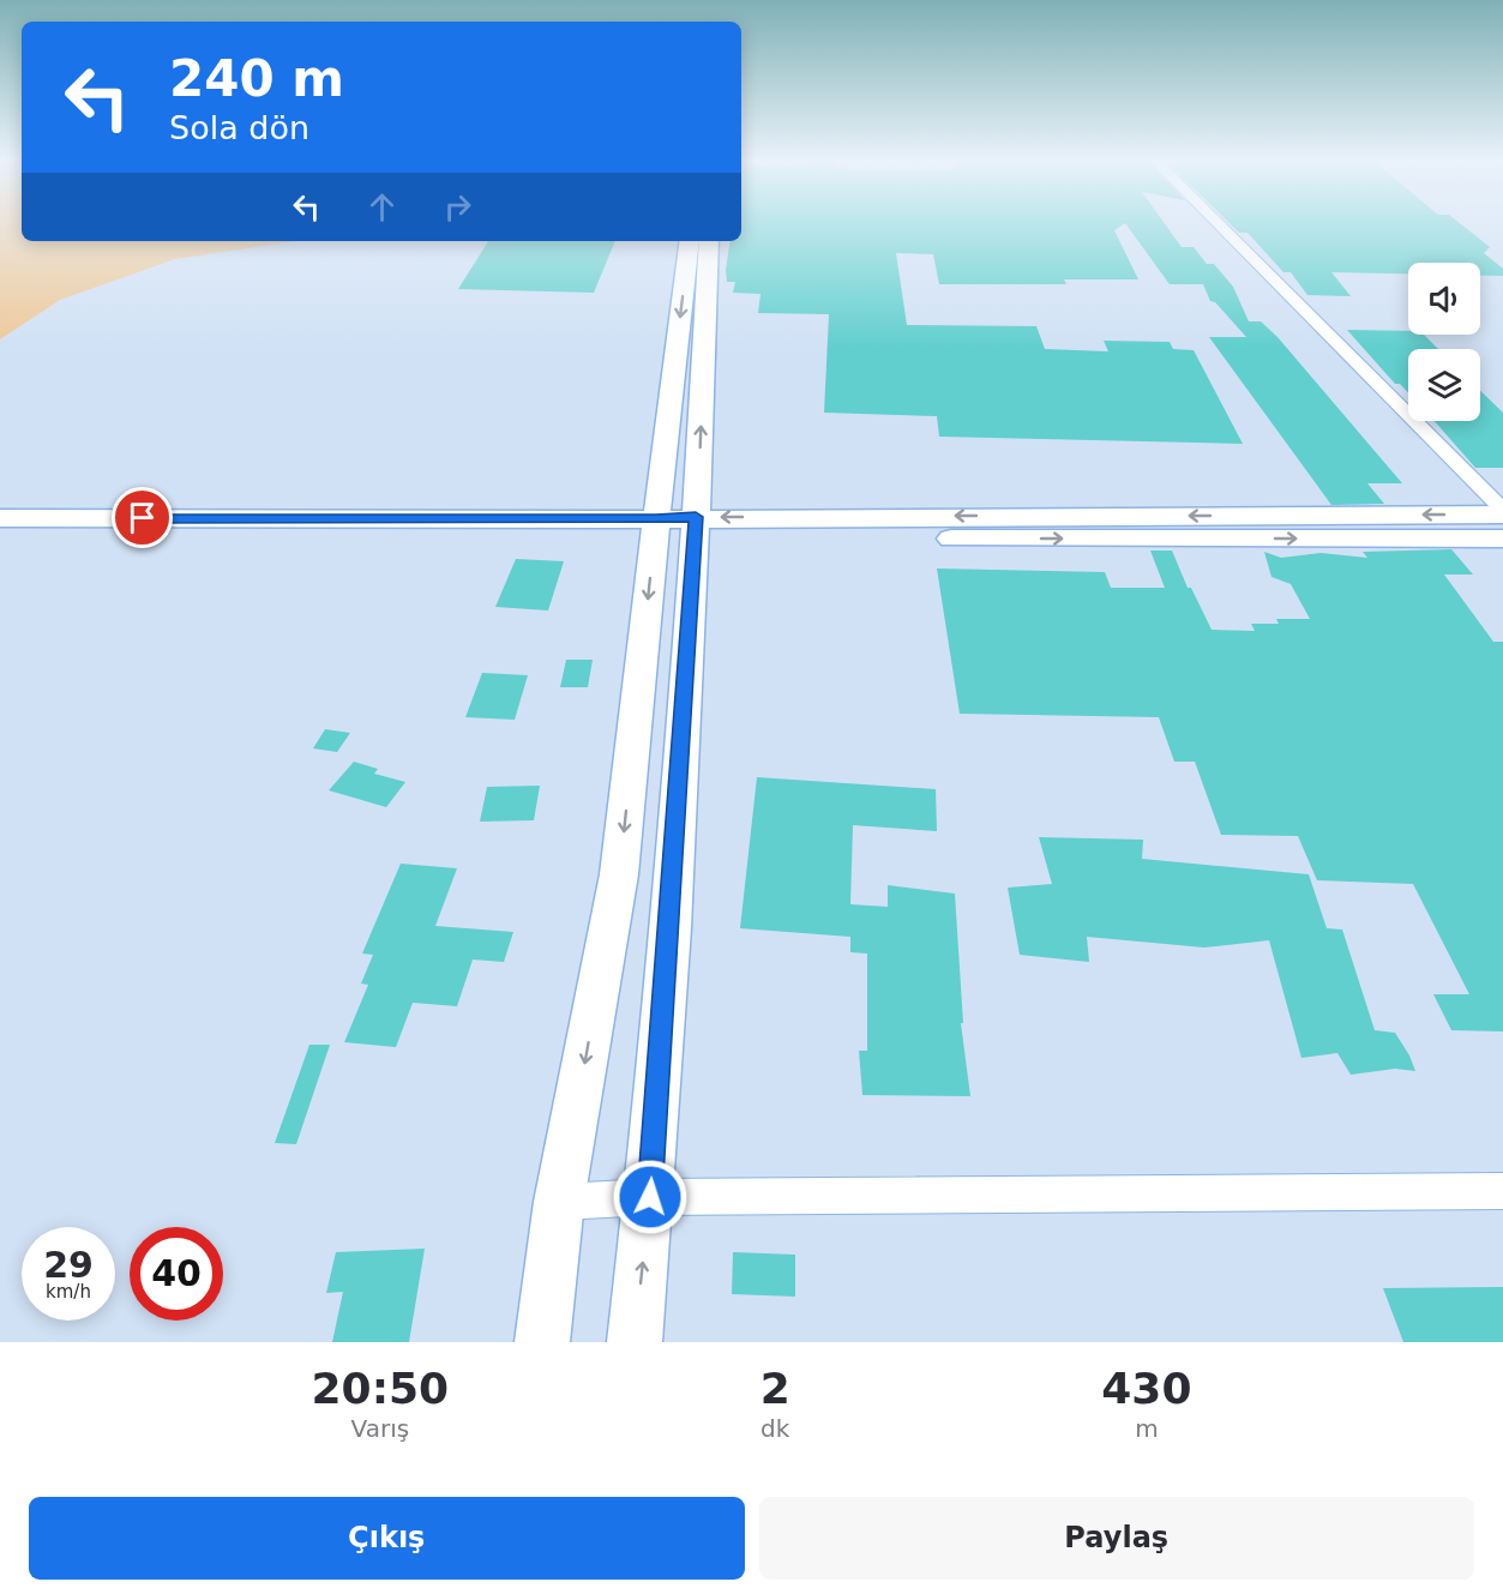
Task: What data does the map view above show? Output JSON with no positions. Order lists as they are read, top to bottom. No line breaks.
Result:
{"page":{"turn":["240 m","Sola dön"],"speed":"29 km/h","limit":"40","eta":["20:50","Varış","2","dk","430","m"],"buttons":["Çıkış","Paylaş"]}}
